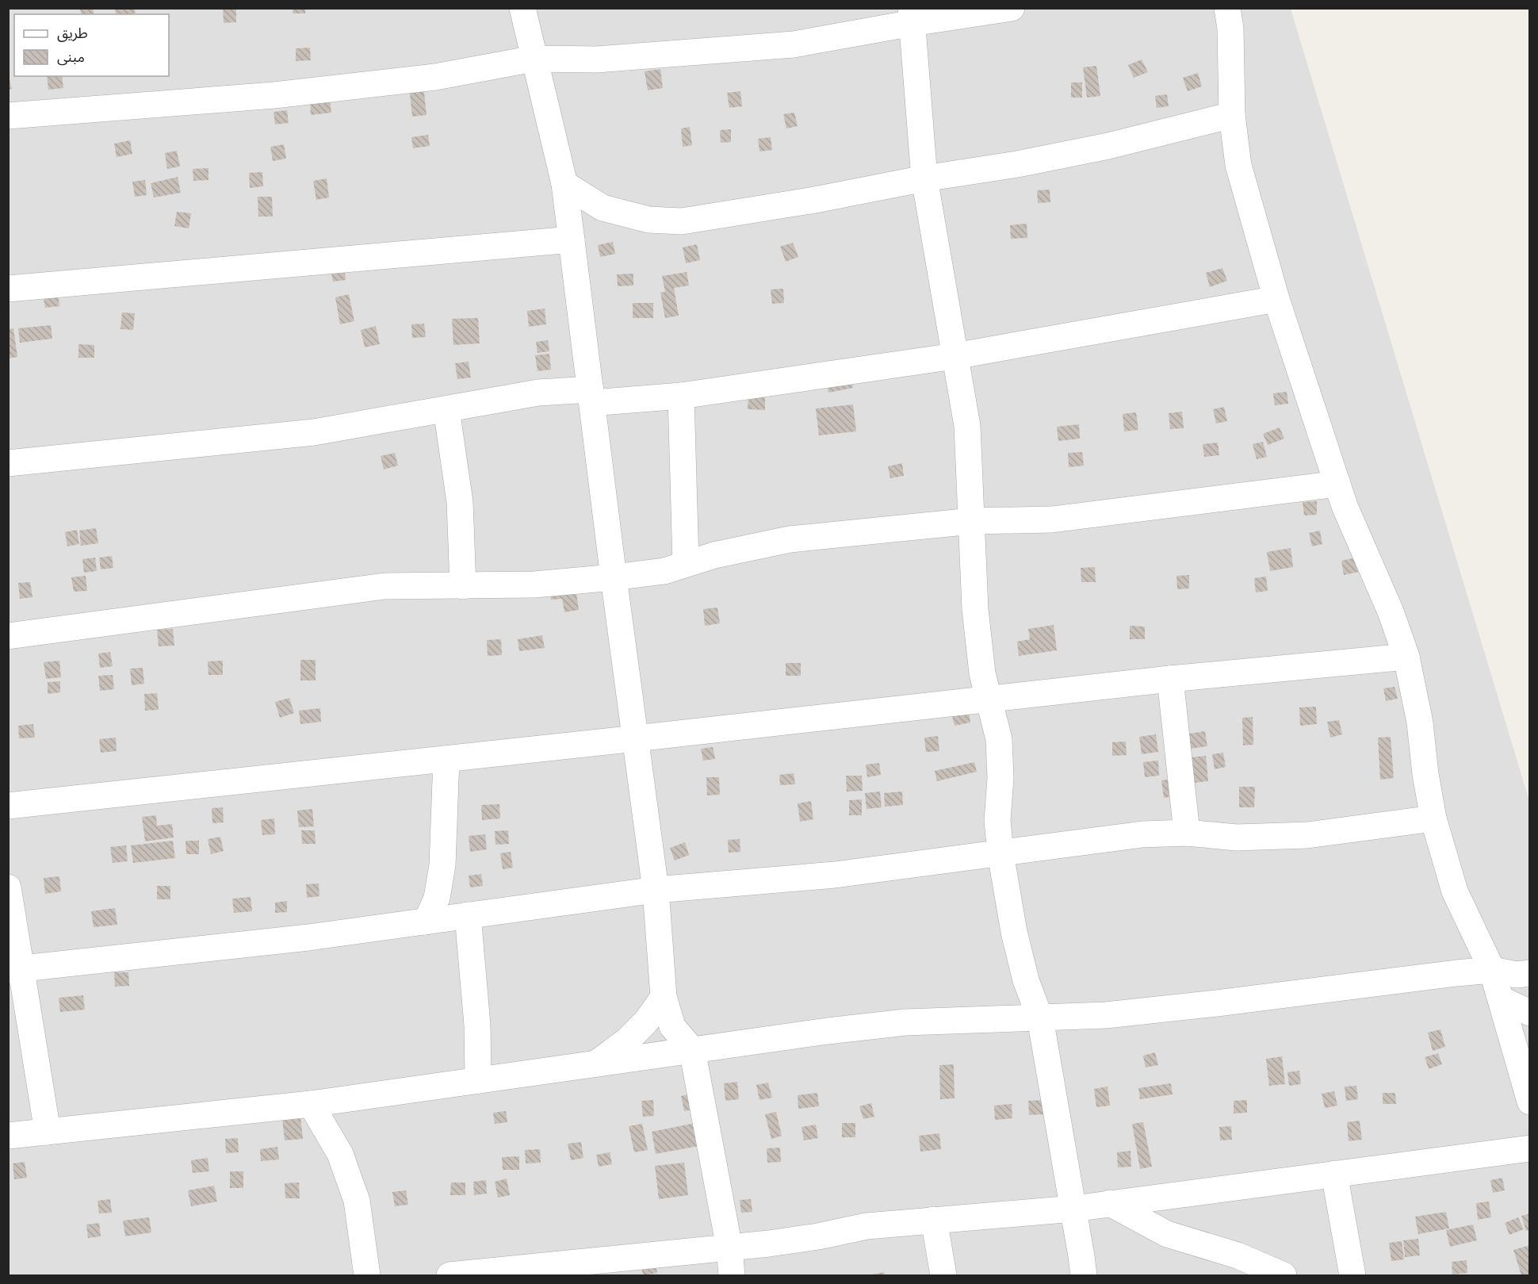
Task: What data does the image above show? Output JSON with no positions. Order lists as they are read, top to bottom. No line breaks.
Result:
{"legend":["طريق","مبنى"]}
